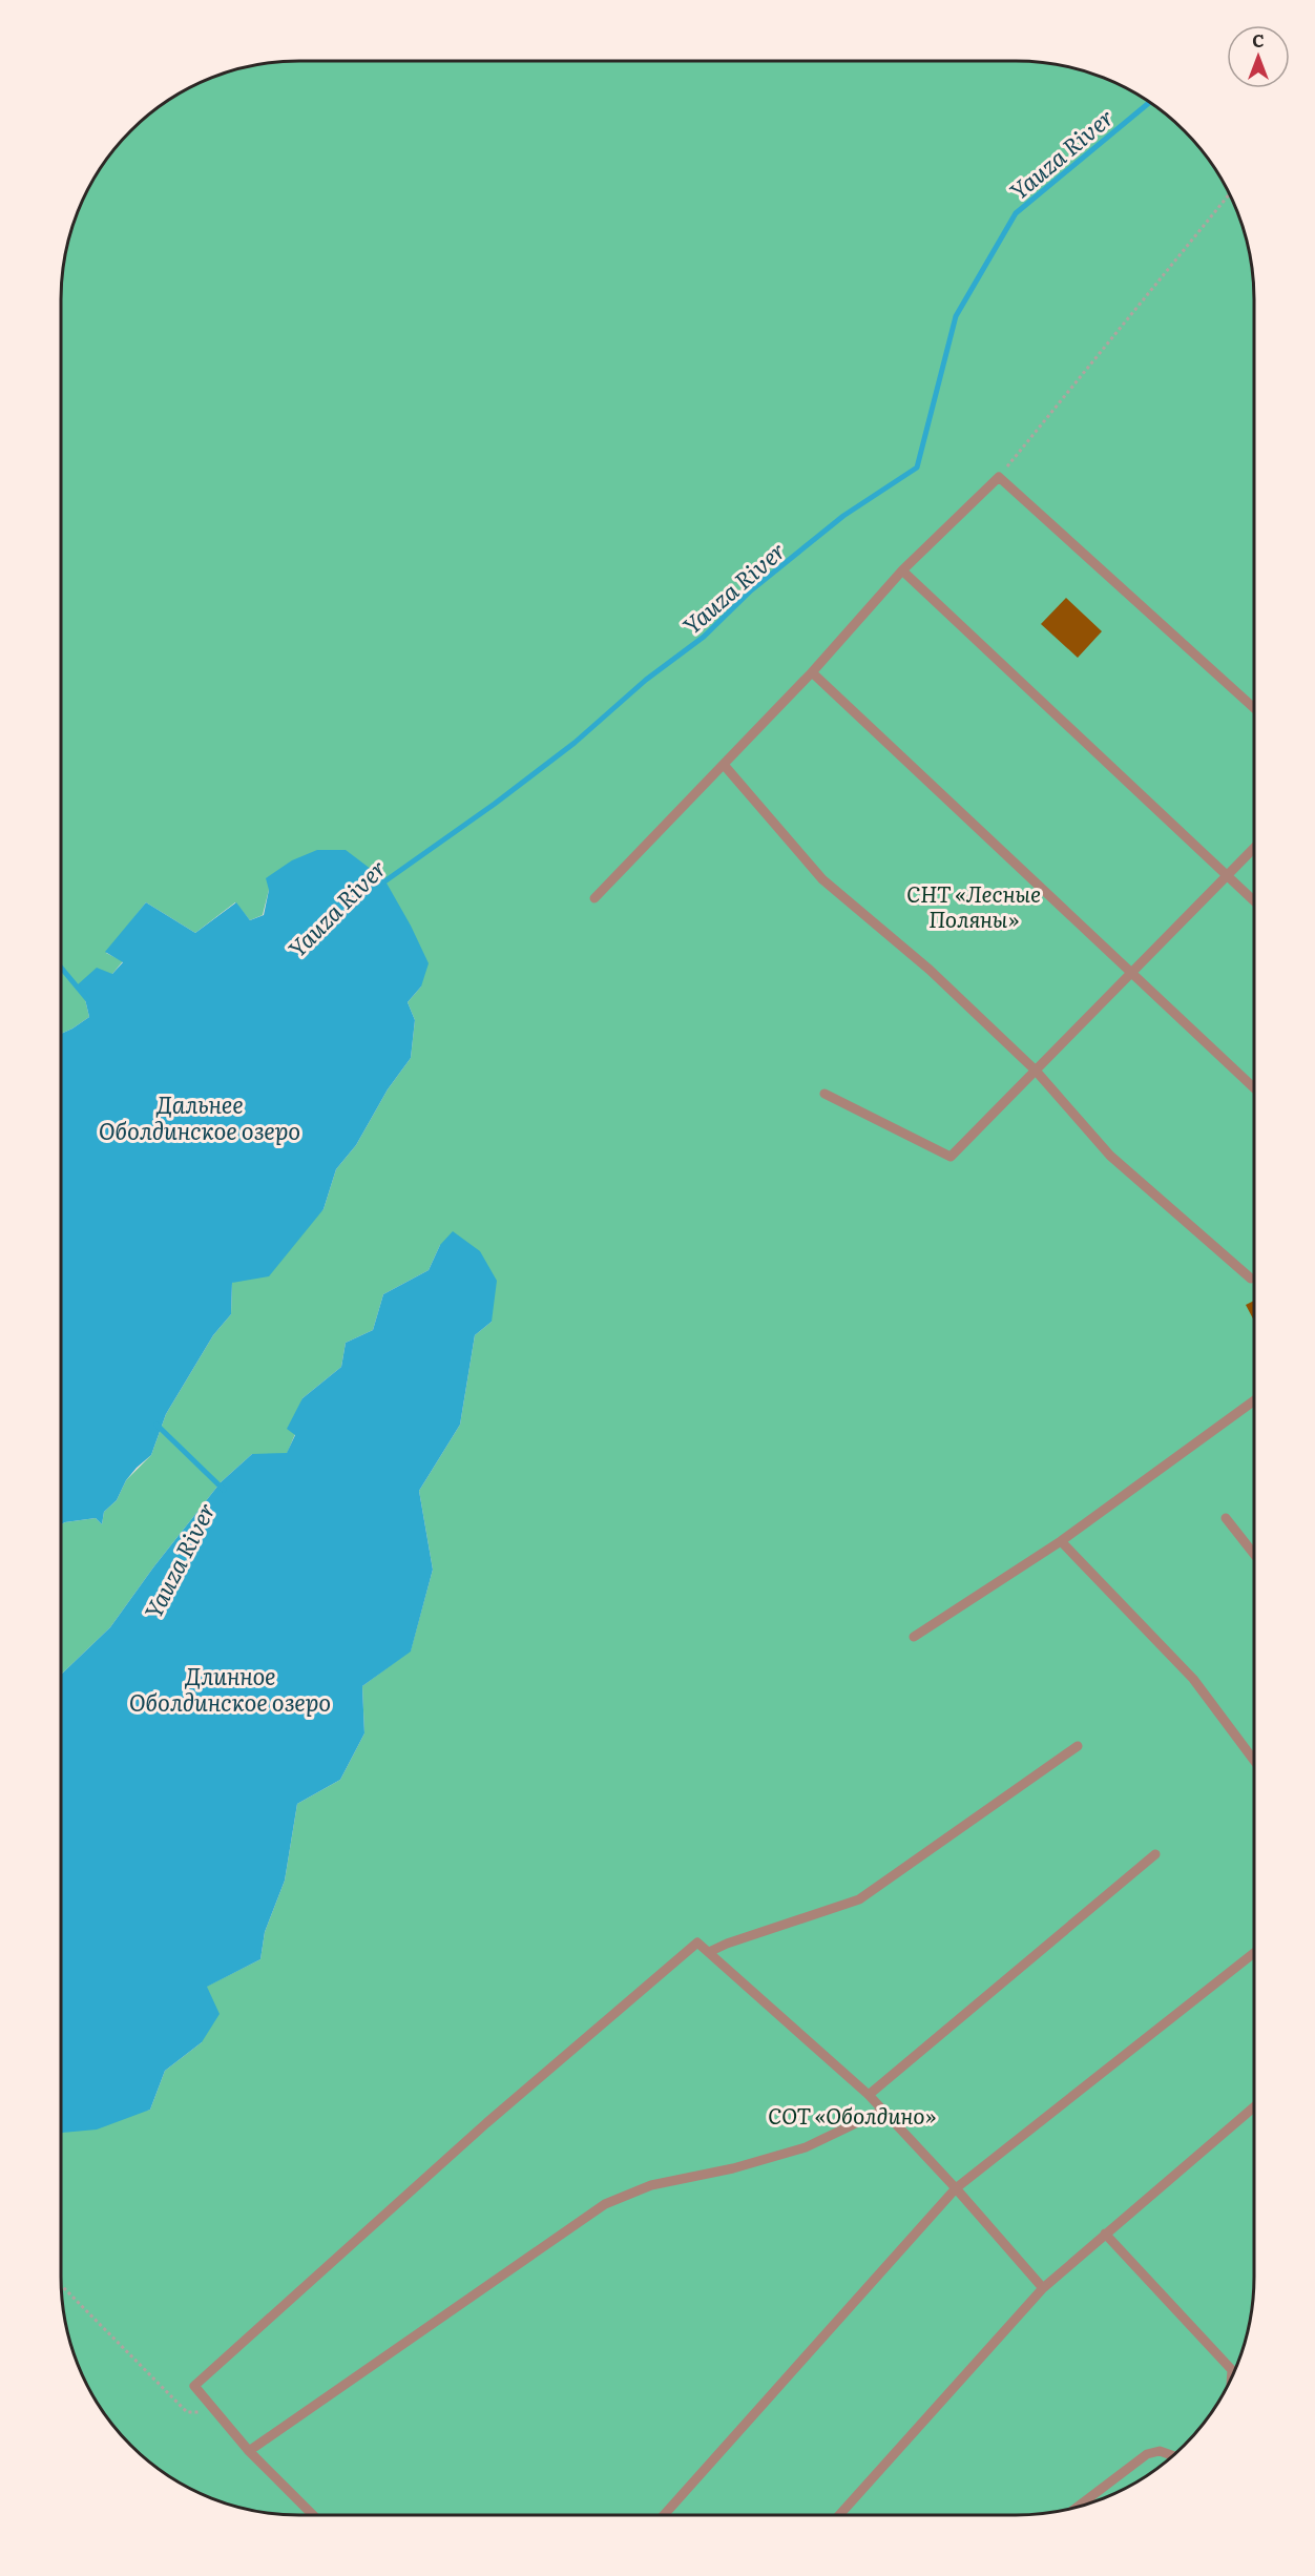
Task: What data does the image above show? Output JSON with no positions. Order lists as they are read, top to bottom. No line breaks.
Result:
{"water":["Yauza River","Дальнее Оболдинское озеро","Длинное Оболдинское озеро"],"parks":["СНТ «Лесные Поляны»","СОТ «Оболдино»"],"north":"top"}
